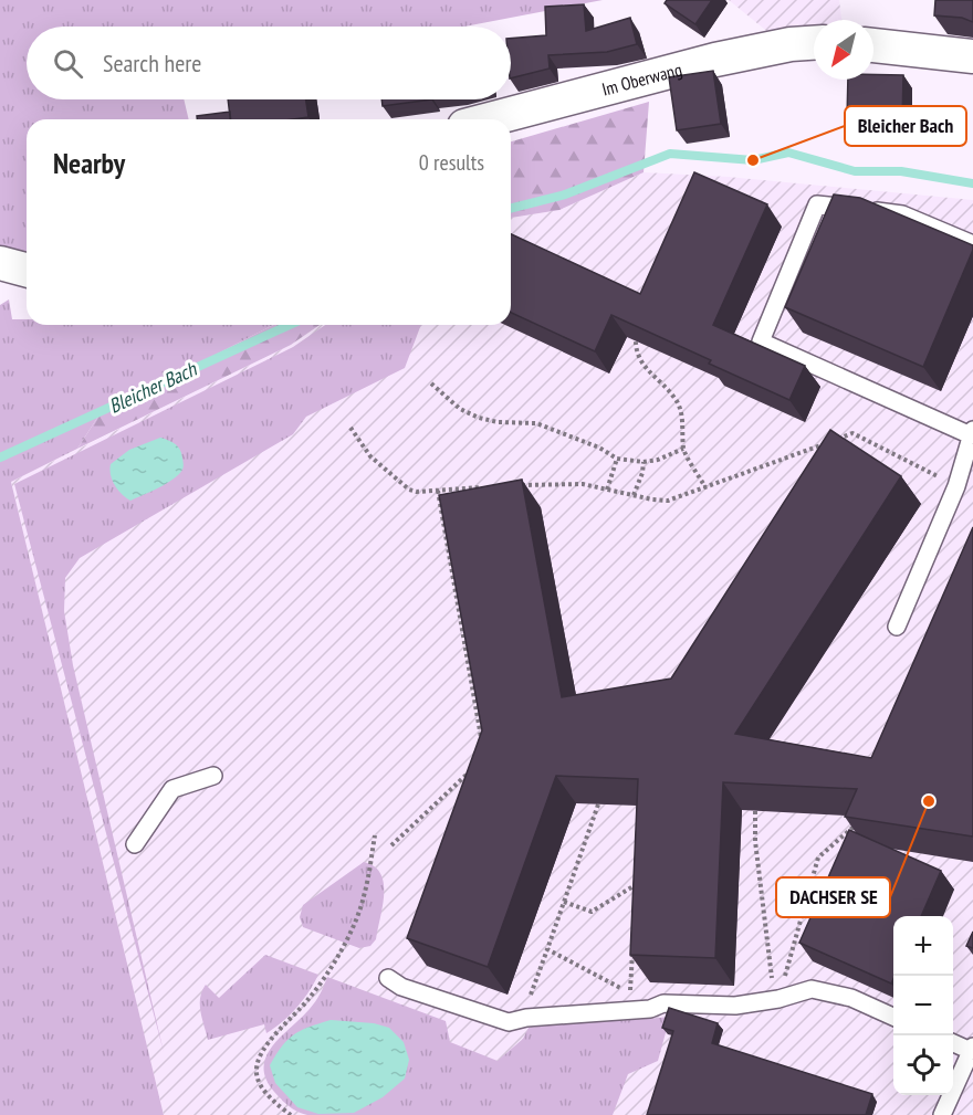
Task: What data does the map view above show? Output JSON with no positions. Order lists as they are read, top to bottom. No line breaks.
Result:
{"streets":{"street":["Im Oberwang"]},"water":["Bleicher Bach"],"places":["Bleicher Bach","DACHSER SE"],"north":"bottom left","page":{"search":"Search here","heading":["Nearby","0 results"],"map_buttons":["+","−"]}}
